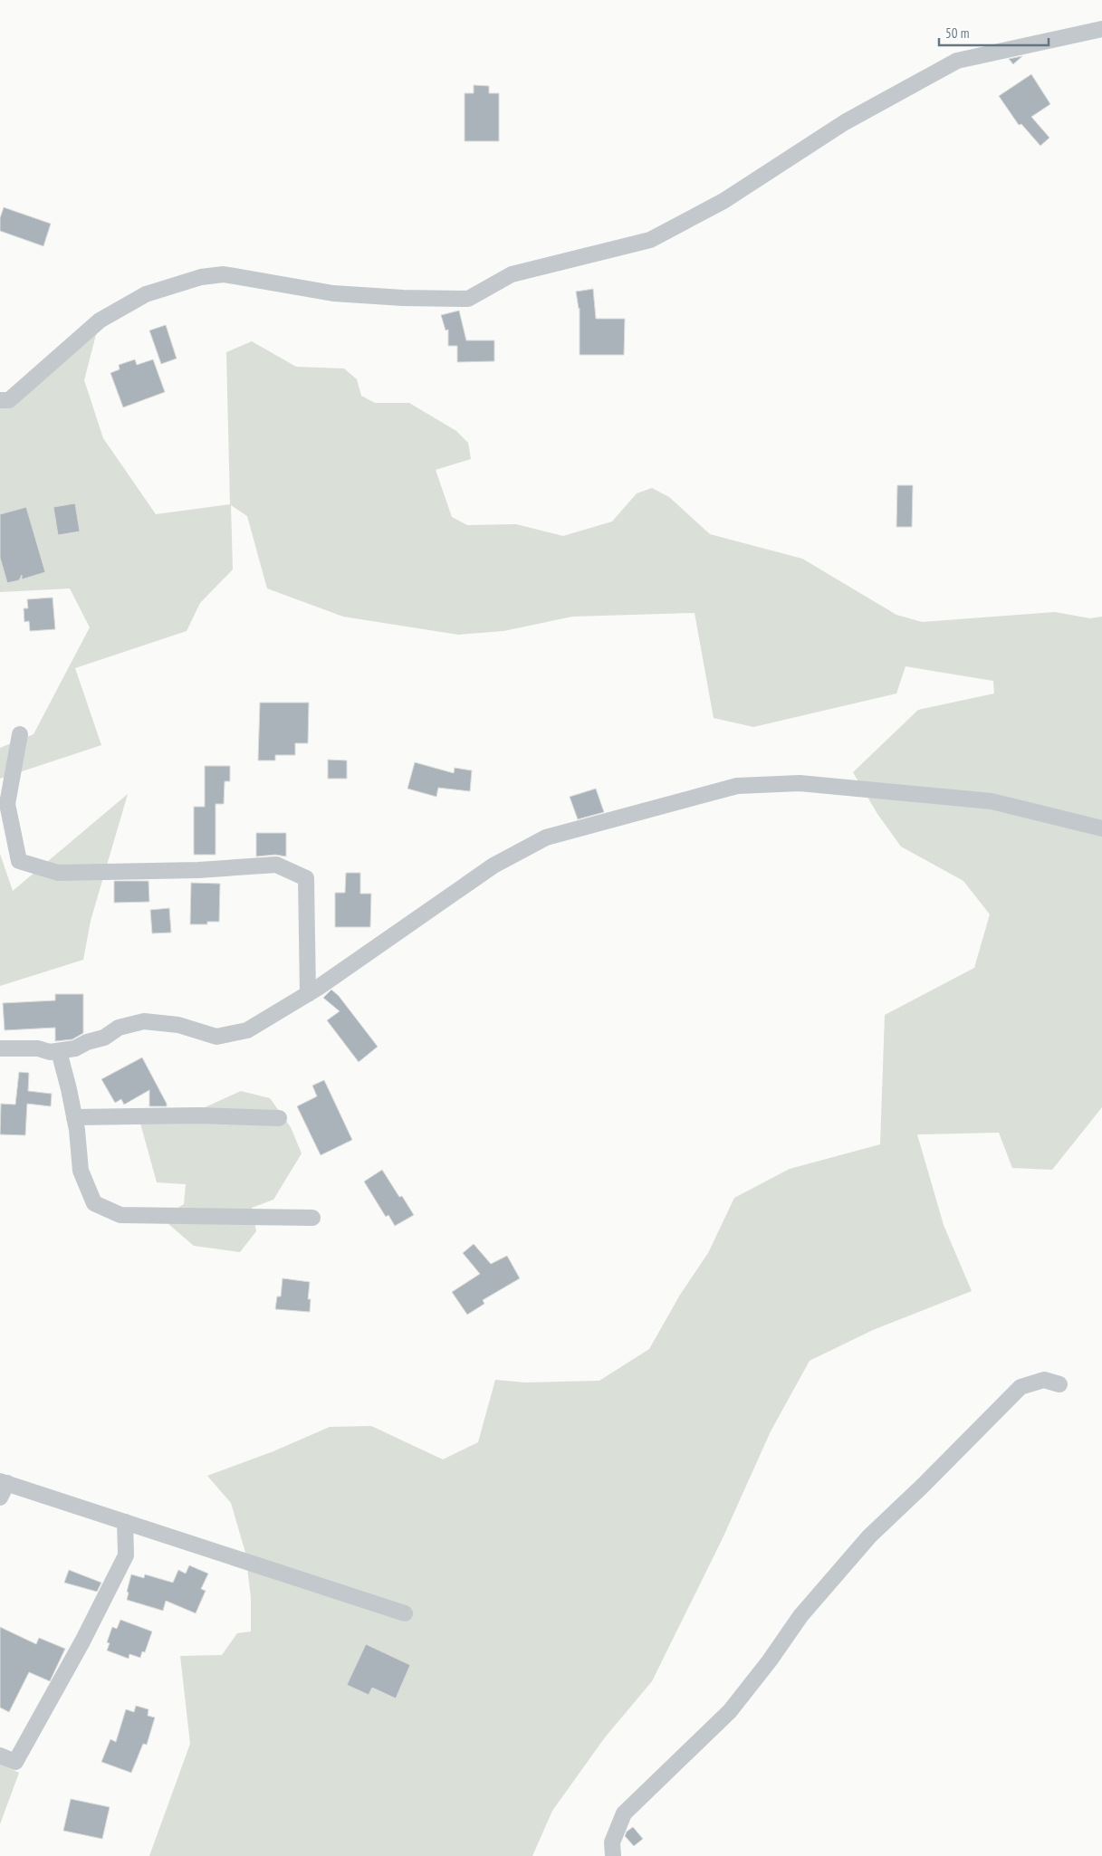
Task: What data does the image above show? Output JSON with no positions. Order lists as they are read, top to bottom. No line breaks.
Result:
{"scale_bar":"50 m"}
